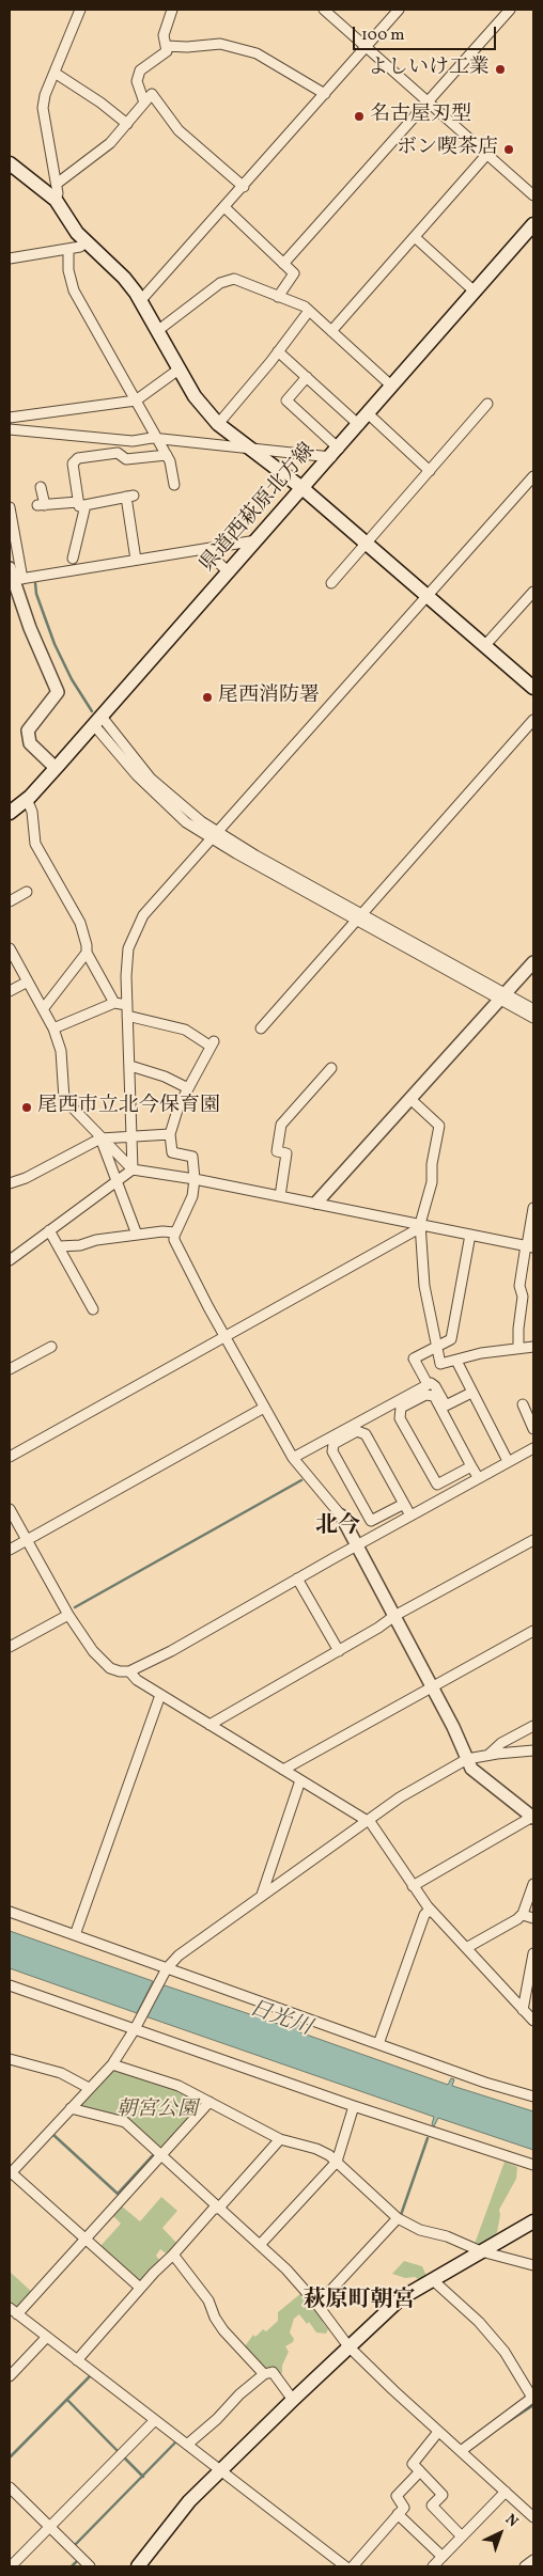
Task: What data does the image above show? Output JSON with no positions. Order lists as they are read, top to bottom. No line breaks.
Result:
{"streets":{"main road":["県道西萩原北方線"]},"districts":["北今","萩原町朝宮"],"water":["日光川"],"parks":["朝宮公園"],"places":["よしいけ工業","名古屋刃型","ボン喫茶店","尾西消防署","尾西市立北今保育園"],"scale_bar":"100 m","north":"top right"}
